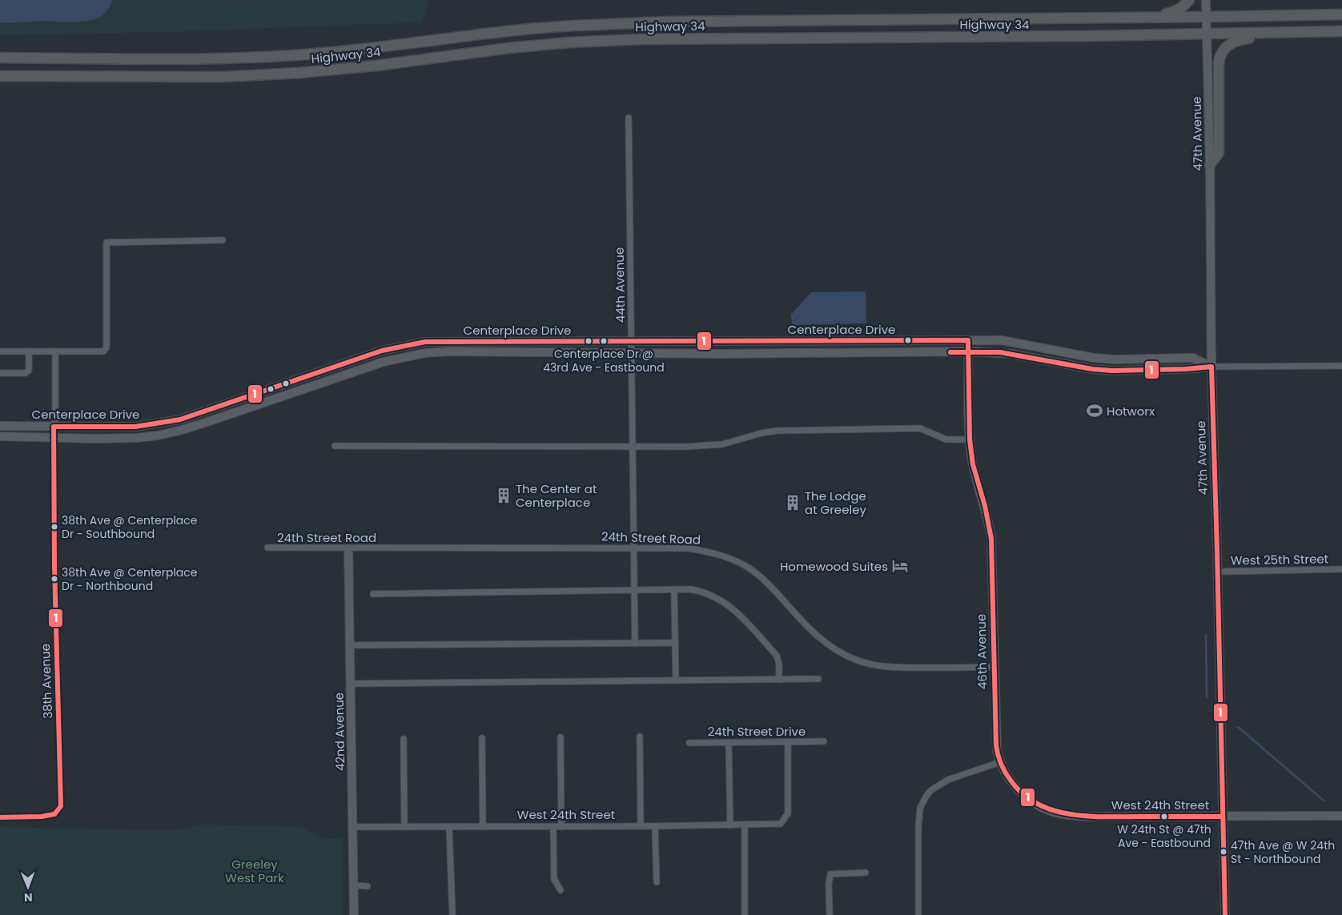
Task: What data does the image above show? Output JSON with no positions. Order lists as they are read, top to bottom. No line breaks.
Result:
{"streets":{"highway":["Highway 34"],"street":["47th Avenue","44th Avenue","Centerplace Drive","24th Street Road","West 25th Street","46th Avenue","38th Avenue","24th Street Drive","42nd Avenue","West 24th Street"]},"crossings":[["Highway 34","47th Avenue"],["47th Avenue","Centerplace Drive"],["47th Avenue","West 25th Street"],["47th Avenue","West 24th Street"],["44th Avenue","Centerplace Drive"],["44th Avenue","24th Street Road"],["Centerplace Drive","46th Avenue"],["Centerplace Drive","38th Avenue"],["24th Street Road","46th Avenue"],["24th Street Road","42nd Avenue"],["46th Avenue","West 24th Street"],["24th Street Drive","West 24th Street"],["42nd Avenue","West 24th Street"]],"parks":["Greeley West Park"],"places":{"other":["Centerplace Dr @ 43rd Ave - Eastbound","38th Ave @ Centerplace Dr - Southbound","38th Ave @ Centerplace Dr - Northbound","W 24th St @ 47th Ave - Eastbound","47th Ave @ W 24th St - Northbound"],"sports":["Hotworx"],"building":["The Center at Centerplace","The Lodge at Greeley"],"hotel":["Homewood Suites"]},"lines":["transit line 1"],"north":"bottom"}
